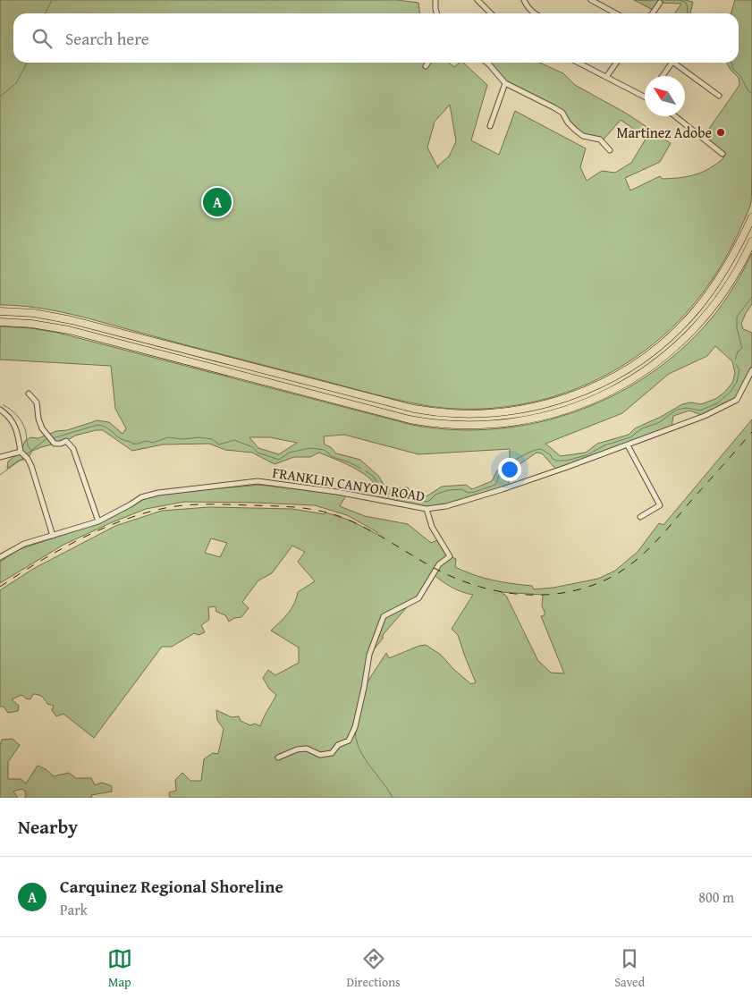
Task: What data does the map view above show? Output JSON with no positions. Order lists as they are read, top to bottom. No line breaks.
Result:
{"streets":{"street":["FRANKLIN CANYON ROAD"]},"places":["Martinez Adobe"],"north":"top left","page":{"search":"Search here","pins":"A","heading":"Nearby","list":[{"mark":"A","name":"Carquinez Regional Shoreline","note":"Park","value":"800 m"}],"nav":["Map","Directions","Saved"]}}
